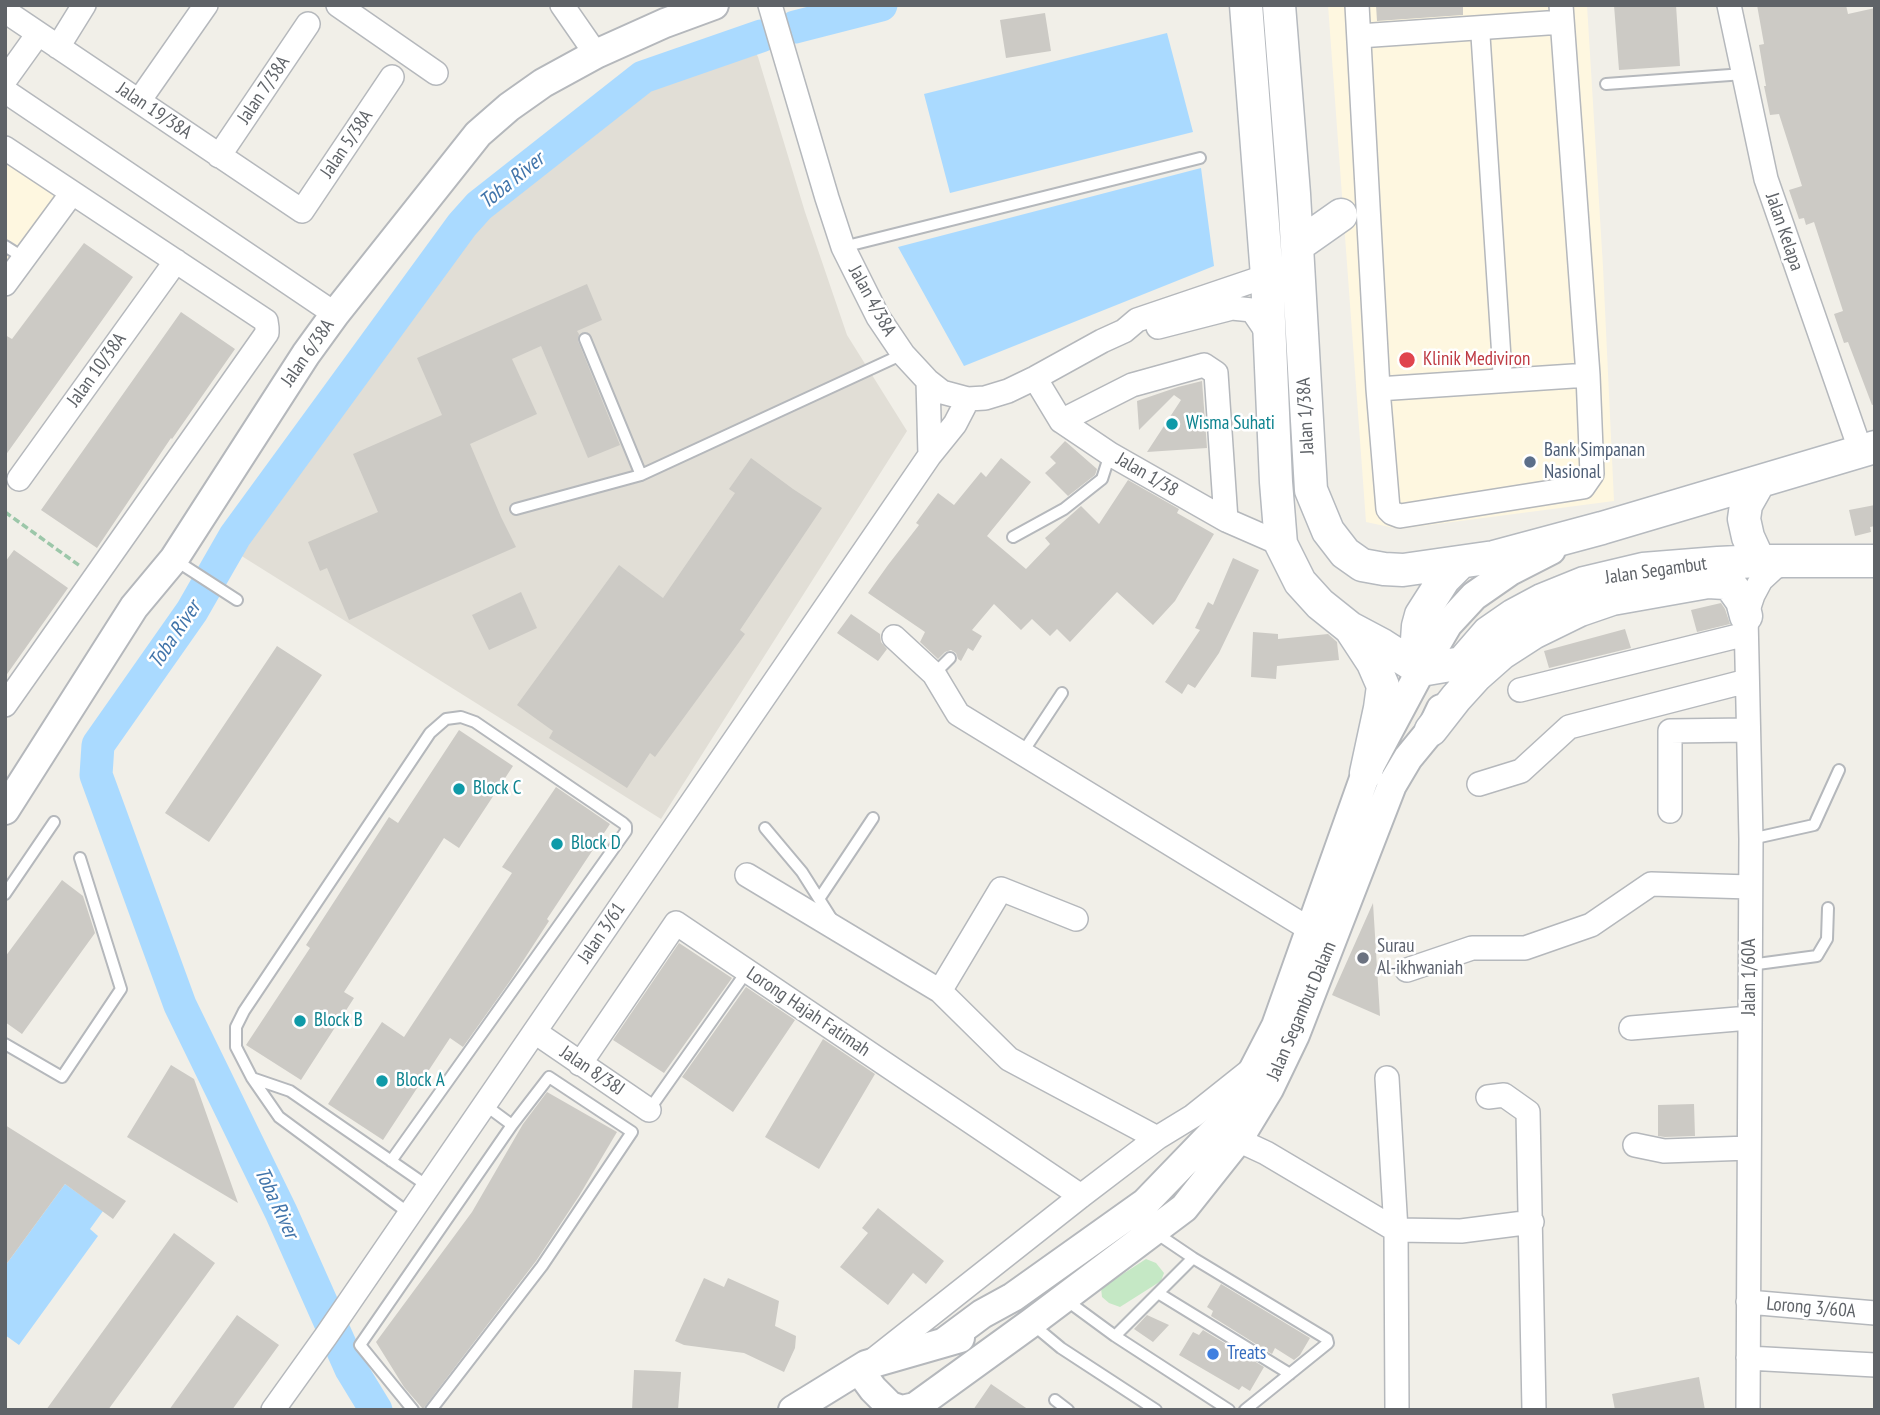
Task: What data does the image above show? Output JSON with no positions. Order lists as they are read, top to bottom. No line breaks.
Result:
{"streets":{"main road":["Jalan 1/38A","Jalan Segambut"],"street":["Jalan 7/38A","Jalan 19/38A","Jalan 5/38A","Jalan Kelapa","Jalan 4/38A","Jalan 6/38A","Jalan 10/38A","Jalan 1/38","Jalan 3/61","Jalan 1/60A","Jalan Segambut Dalam","Lorong Hajah Fatimah","Jalan 8/38J","Lorong 3/60A"]},"crossings":[["Jalan 7/38A","Jalan 19/38A"],["Jalan 19/38A","Jalan 5/38A"],["Jalan 4/38A","Jalan 3/61"],["Jalan 1/38A","Jalan 1/38"],["Jalan 1/38A","Jalan Segambut Dalam"],["Jalan Segambut","Jalan 1/60A"],["Jalan Segambut","Jalan Segambut Dalam"],["Jalan 3/61","Jalan 8/38J"],["Jalan 1/60A","Lorong 3/60A"],["Lorong Hajah Fatimah","Jalan 8/38J"]],"water":["Toba River"],"places":["Klinik Mediviron","Wisma Suhati","Bank Simpanan Nasional","Block C","Block D","Surau Al-ikhwaniah","Block B","Block A","Treats"]}
